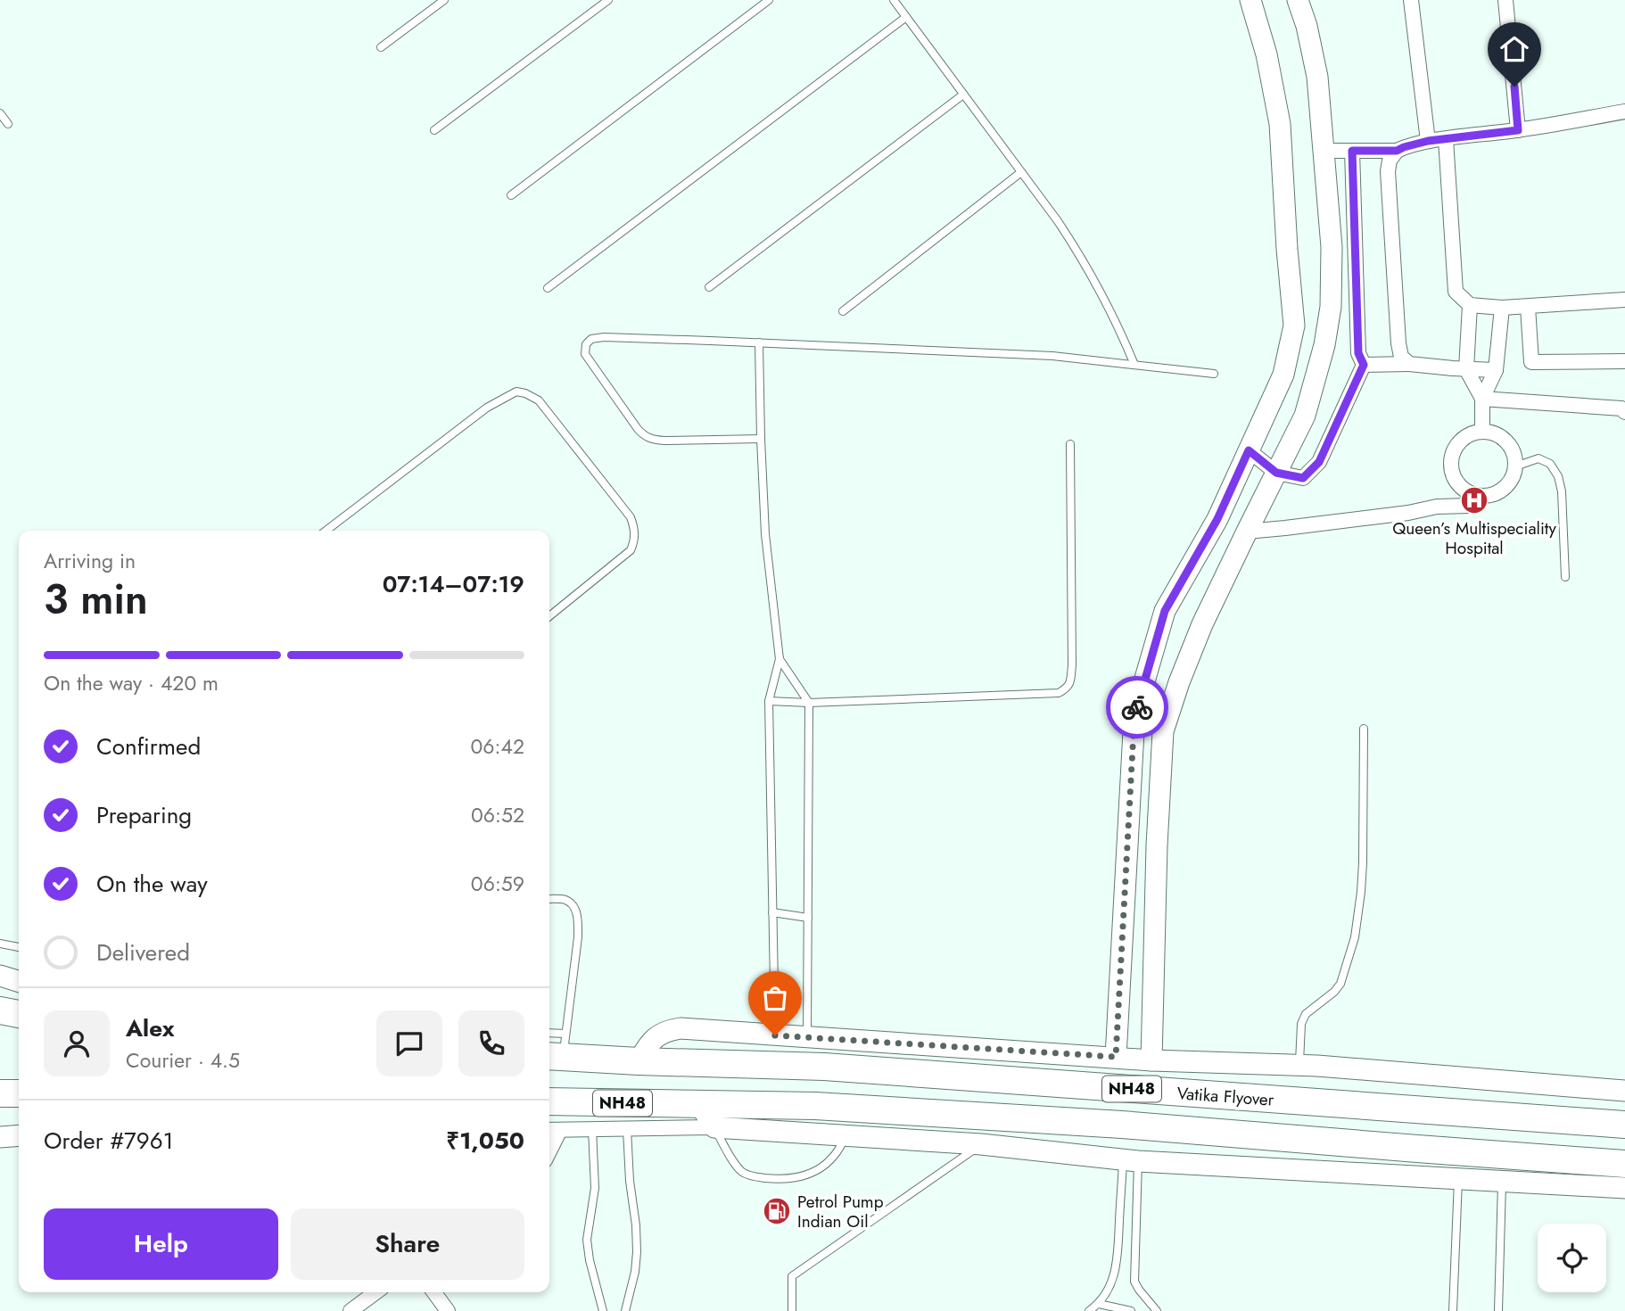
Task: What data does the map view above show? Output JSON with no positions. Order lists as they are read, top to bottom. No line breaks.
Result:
{"streets":{"highway":["NH48","Vatika Flyover"]},"crossings":[["NH48","Vatika Flyover"]],"places":{"hospital":["Queen’s Multispeciality Hospital"],"fuel station":["Petrol Pump Indian Oil"]},"page":{"heading":["3 min","Arriving in","07:14–07:19"],"panel":["Alex","Courier · 4.5","Order #7961","₹1,050"],"bar":"On the way · 420 m","list":[["Confirmed","06:42"],["Preparing","06:52"],["On the way","06:59"],"Delivered"],"buttons":["Help","Share"]}}
